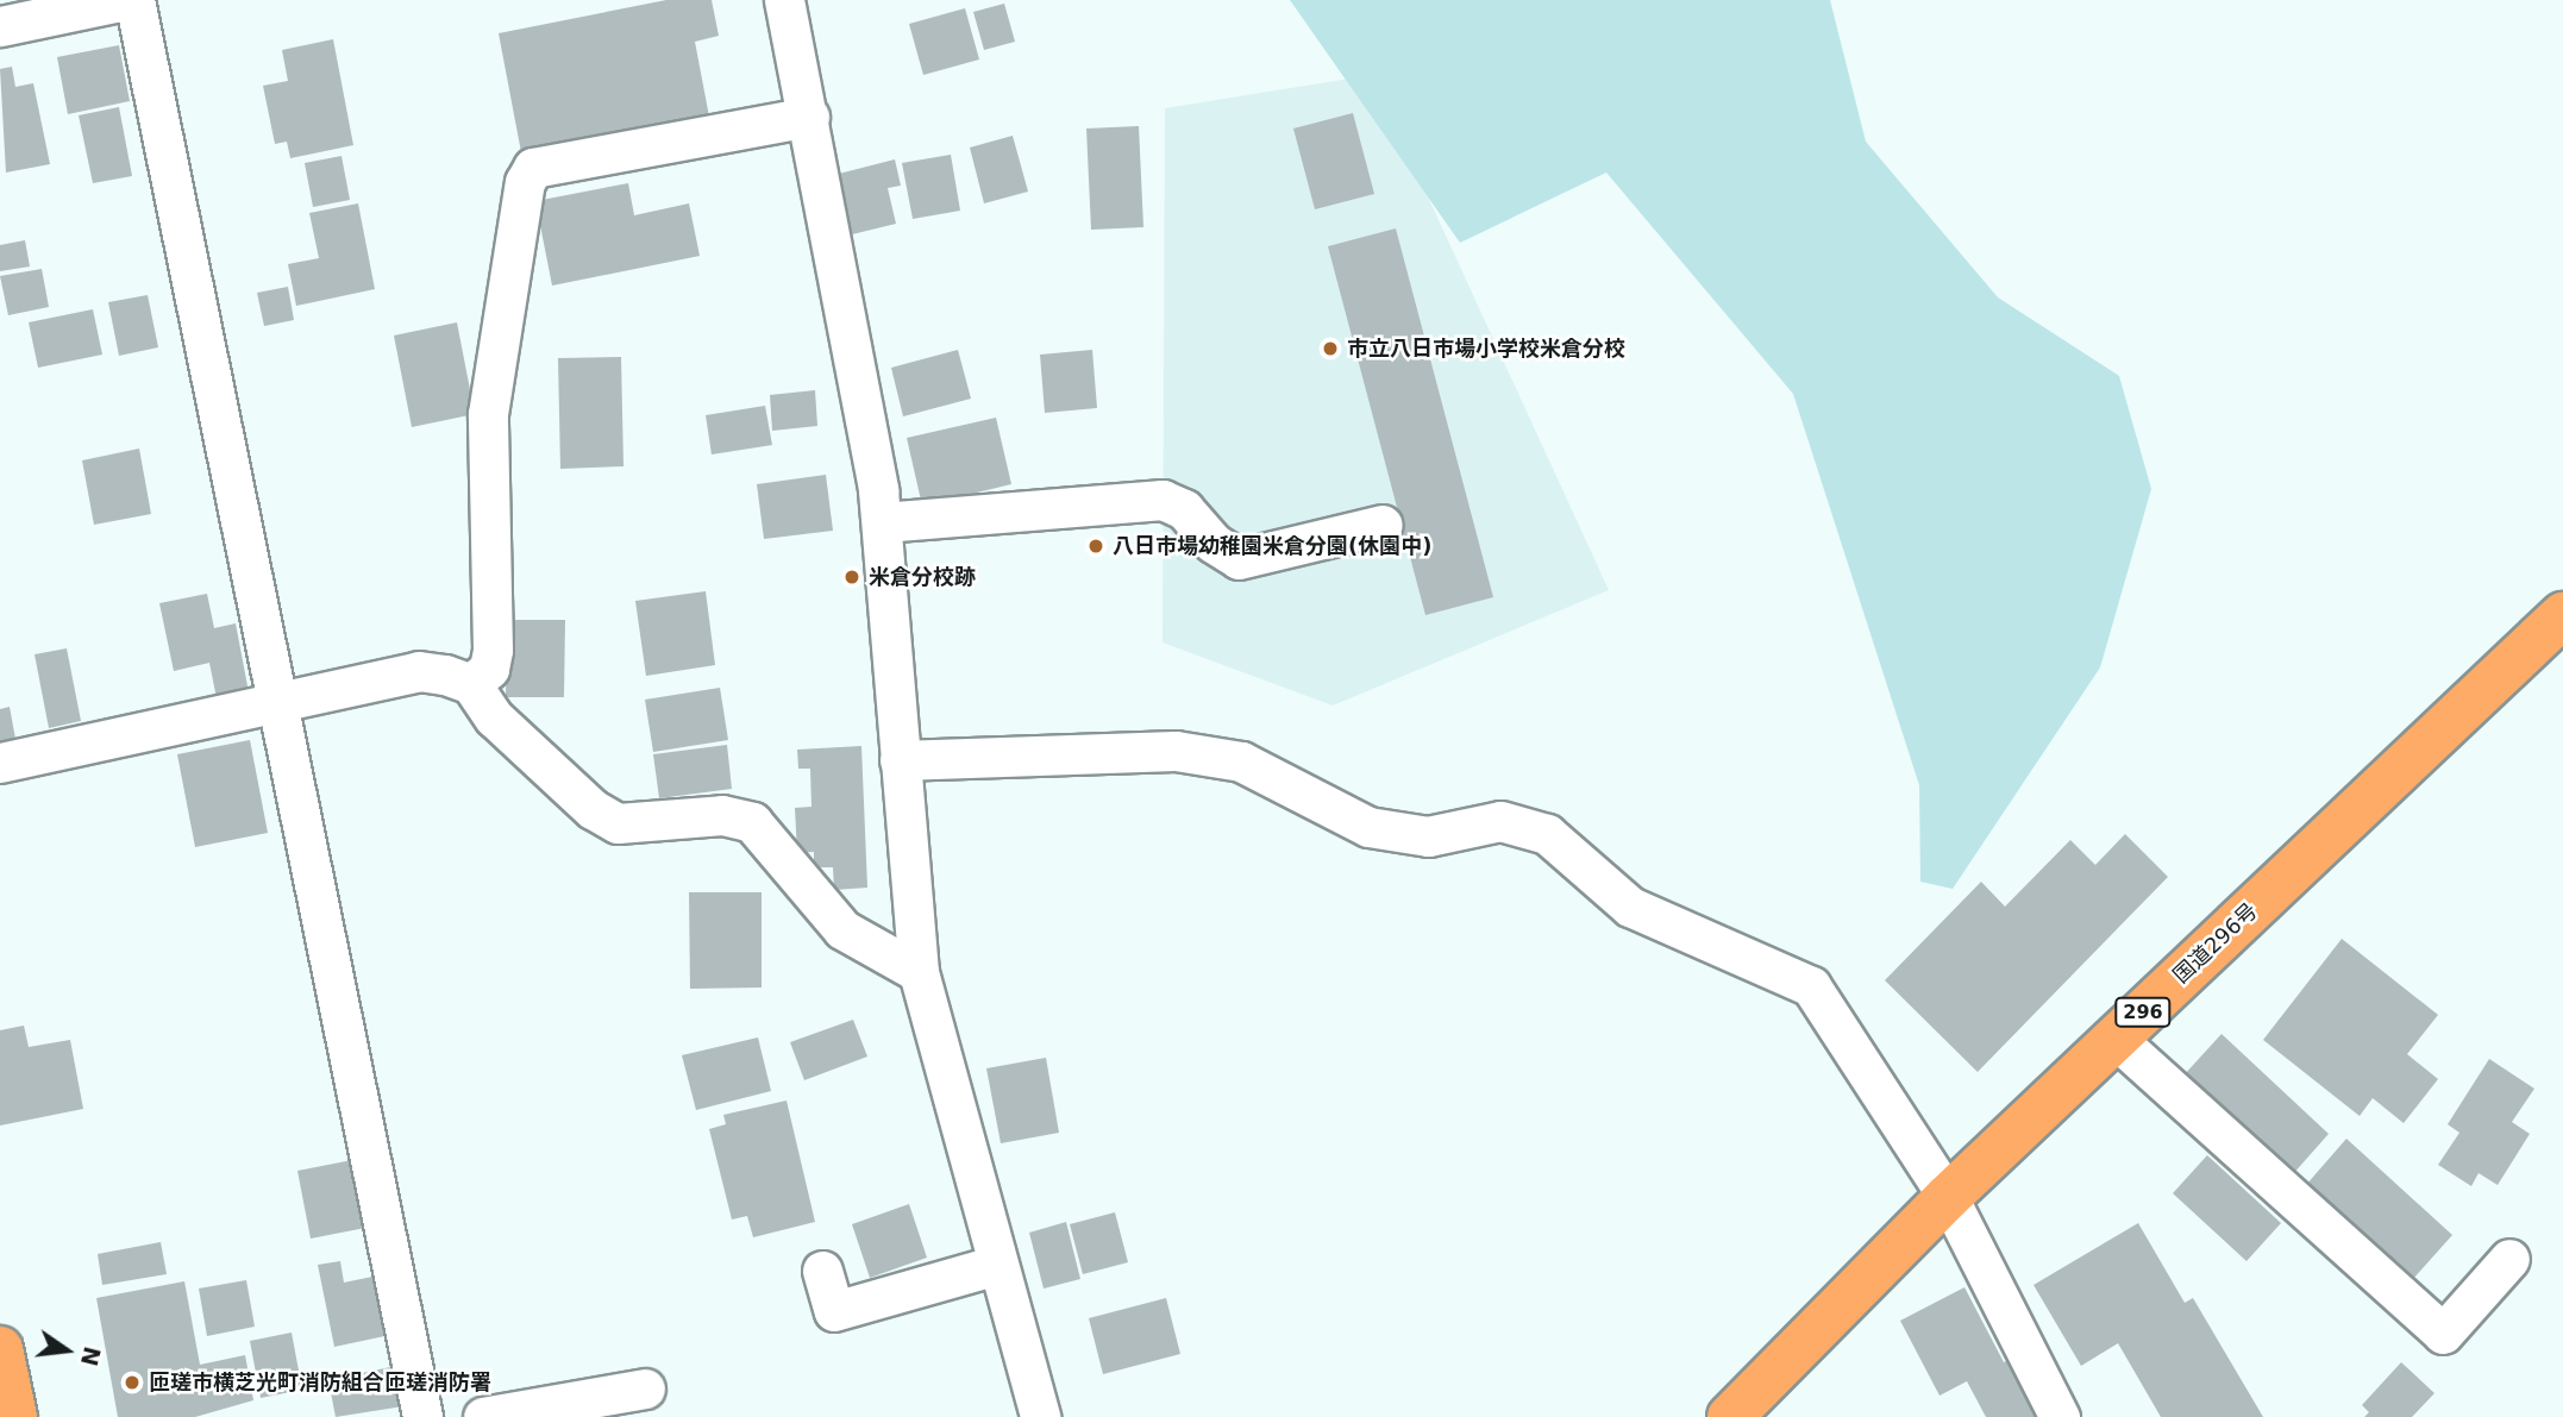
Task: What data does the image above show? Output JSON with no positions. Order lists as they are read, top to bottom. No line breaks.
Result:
{"streets":{"highway":["国道296号","296"]},"places":["市立八日市場小学校米倉分校","八日市場幼稚園米倉分園(休園中)","米倉分校跡","匝瑳市横芝光町消防組合匝瑳消防署"],"north":"right"}
